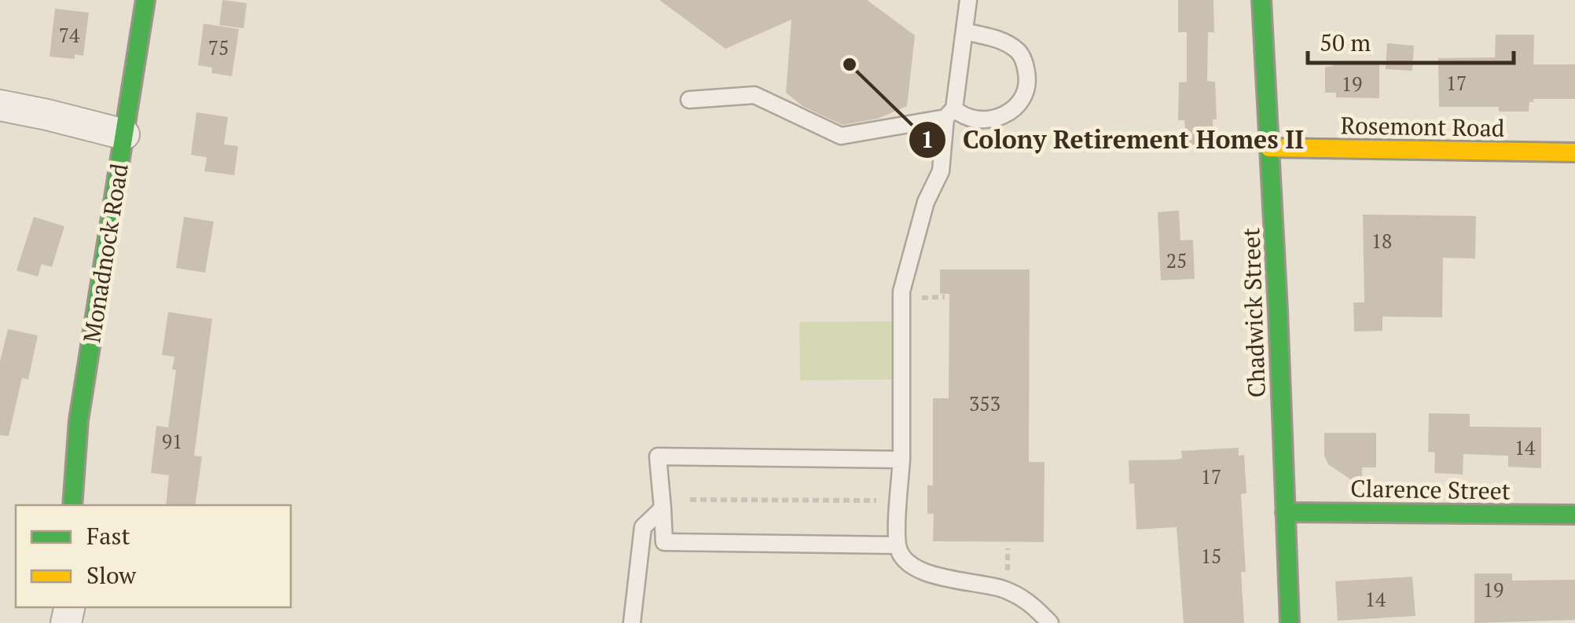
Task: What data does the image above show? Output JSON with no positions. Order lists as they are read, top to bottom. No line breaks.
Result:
{"streets":{"street":["Rosemont Road","Monadnock Road","Chadwick Street","Clarence Street"]},"crossings":[["Rosemont Road","Chadwick Street"],["Chadwick Street","Clarence Street"]],"places":["Colony Retirement Homes II"],"house_numbers":["74","75","17","19","18","25","353","91","14","17","15","19","14"],"legend":["Fast","Slow"],"scale_bar":"50 m"}
